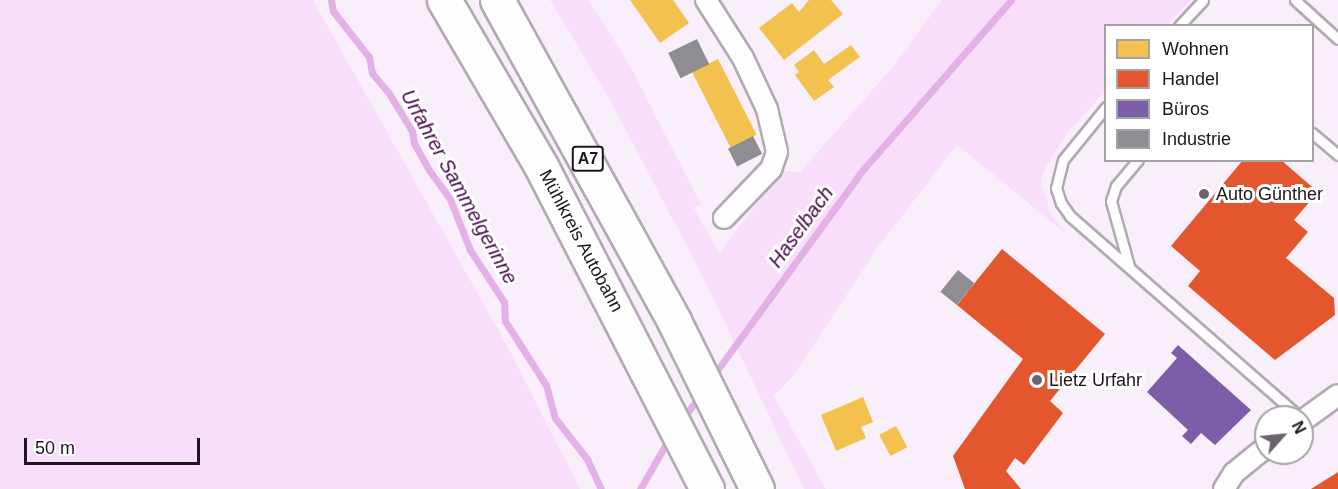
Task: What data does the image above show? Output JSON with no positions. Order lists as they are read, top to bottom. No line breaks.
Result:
{"streets":{"highway":["A7","Mühlkreis Autobahn"]},"water":["Urfahrer Sammelgerinne","Haselbach"],"places":["Auto Günther","Lietz Urfahr"],"legend":["Wohnen","Handel","Büros","Industrie"],"scale_bar":"50 m","north":"top right"}
